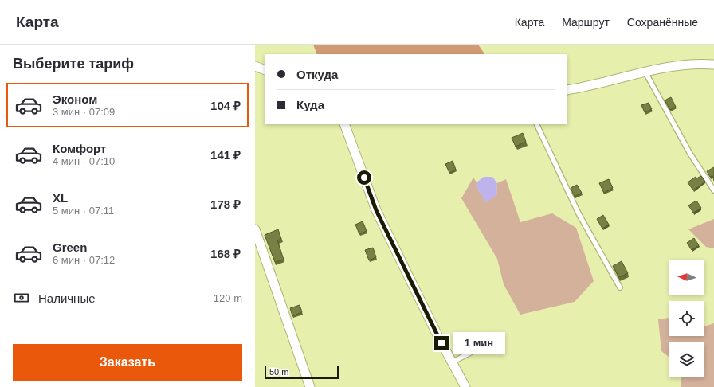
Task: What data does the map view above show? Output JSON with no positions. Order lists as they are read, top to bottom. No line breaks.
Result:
{"scale_bar":"50 m","north":"left","page":{"header":"Карта","nav":["Карта","Маршрут","Сохранённые"],"heading":"Выберите тариф","banner":["Откуда","Куда"],"list":[{"name":"Эконом","note":"3 мин · 07:09","value":"104 ₽"},{"name":"Комфорт","note":"4 мин · 07:10","value":"141 ₽"},{"name":"XL","note":"5 мин · 07:11","value":"178 ₽"},{"name":"Green","note":"6 мин · 07:12","value":"168 ₽"}],"pay":["Наличные","120 m"],"bubble":"1 мин","buttons":"Заказать","scale":"50 m"}}
